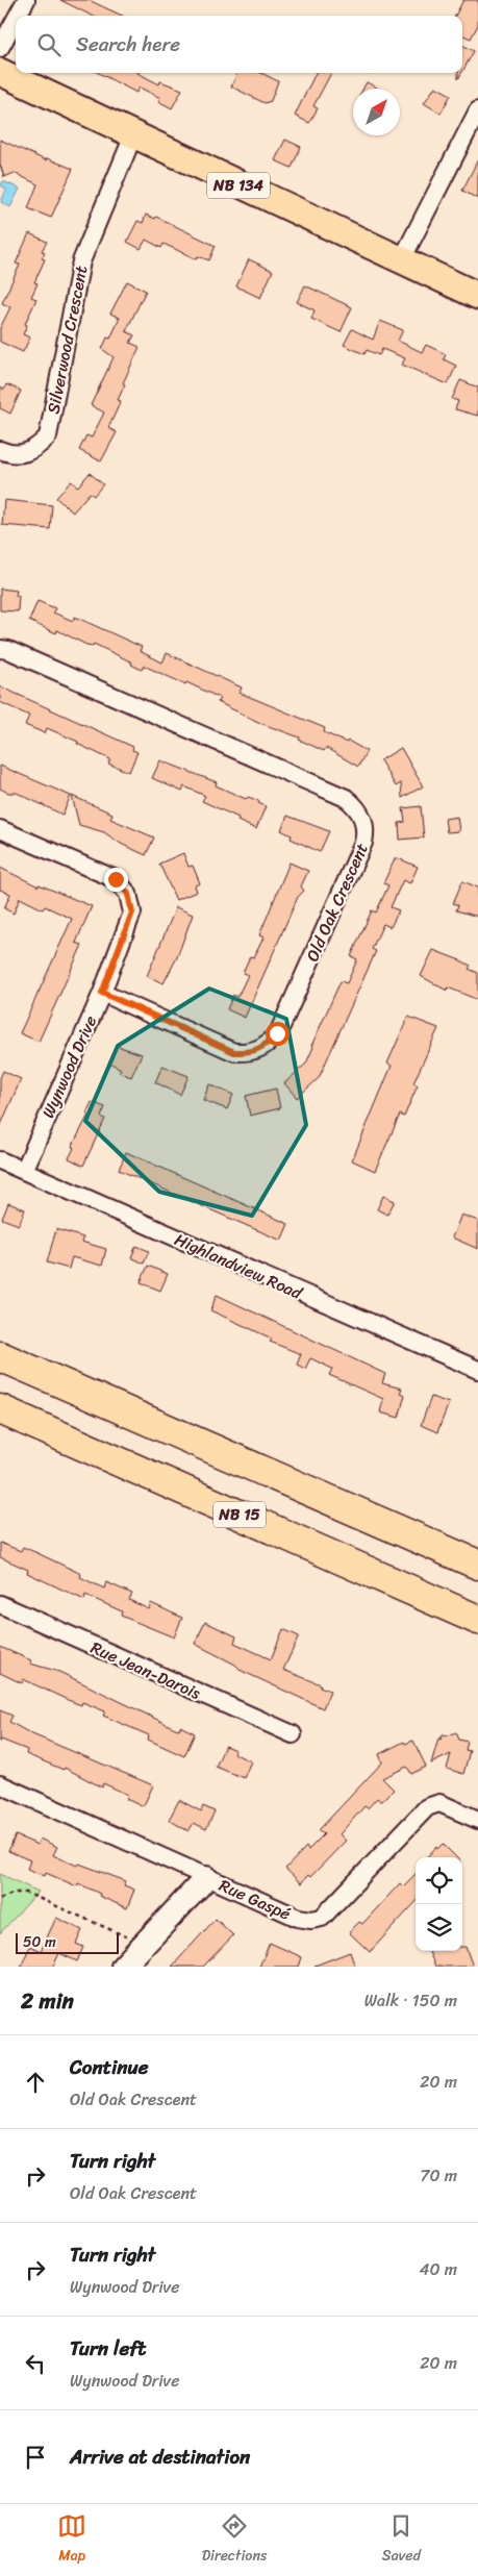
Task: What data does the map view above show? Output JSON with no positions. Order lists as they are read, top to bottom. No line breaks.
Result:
{"streets":{"highway":["NB 15"],"main road":["NB 134"],"street":["Silverwood Crescent","Old Oak Crescent","Wynwood Drive","Highlandview Road","Rue Jean-Darois","Rue Gaspé"]},"crossings":[["NB 134","Silverwood Crescent"],["Old Oak Crescent","Wynwood Drive"],["Wynwood Drive","Highlandview Road"]],"scale_bar":"50 m","north":"top right","page":{"search":"Search here","scale":"50 m","heading":["2 min","Walk · 150 m"],"list":[["Continue","Old Oak Crescent","20 m"],["Turn right","Old Oak Crescent","70 m"],["Turn right","Wynwood Drive","40 m"],["Turn left","Wynwood Drive","20 m"],"Arrive at destination"],"nav":["Map","Directions","Saved"]}}
